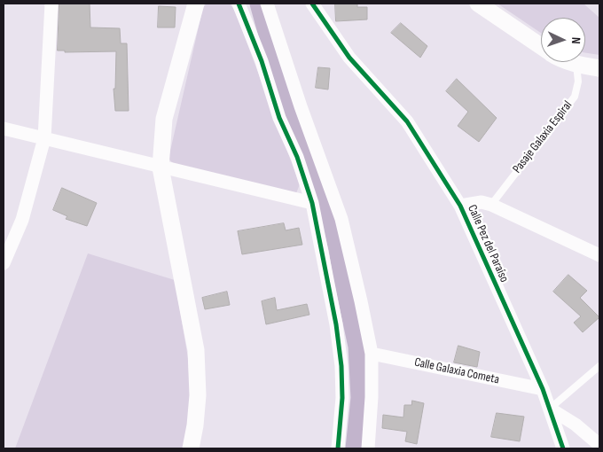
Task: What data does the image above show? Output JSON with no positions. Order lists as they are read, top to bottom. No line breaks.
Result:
{"streets":{"street":["Calle Pez del Paraíso","Calle Galaxia Cometa"],"lane":["Pasaje Galaxia Espiral"]},"crossings":[["Calle Pez del Paraíso","Calle Galaxia Cometa"]],"north":"right"}
